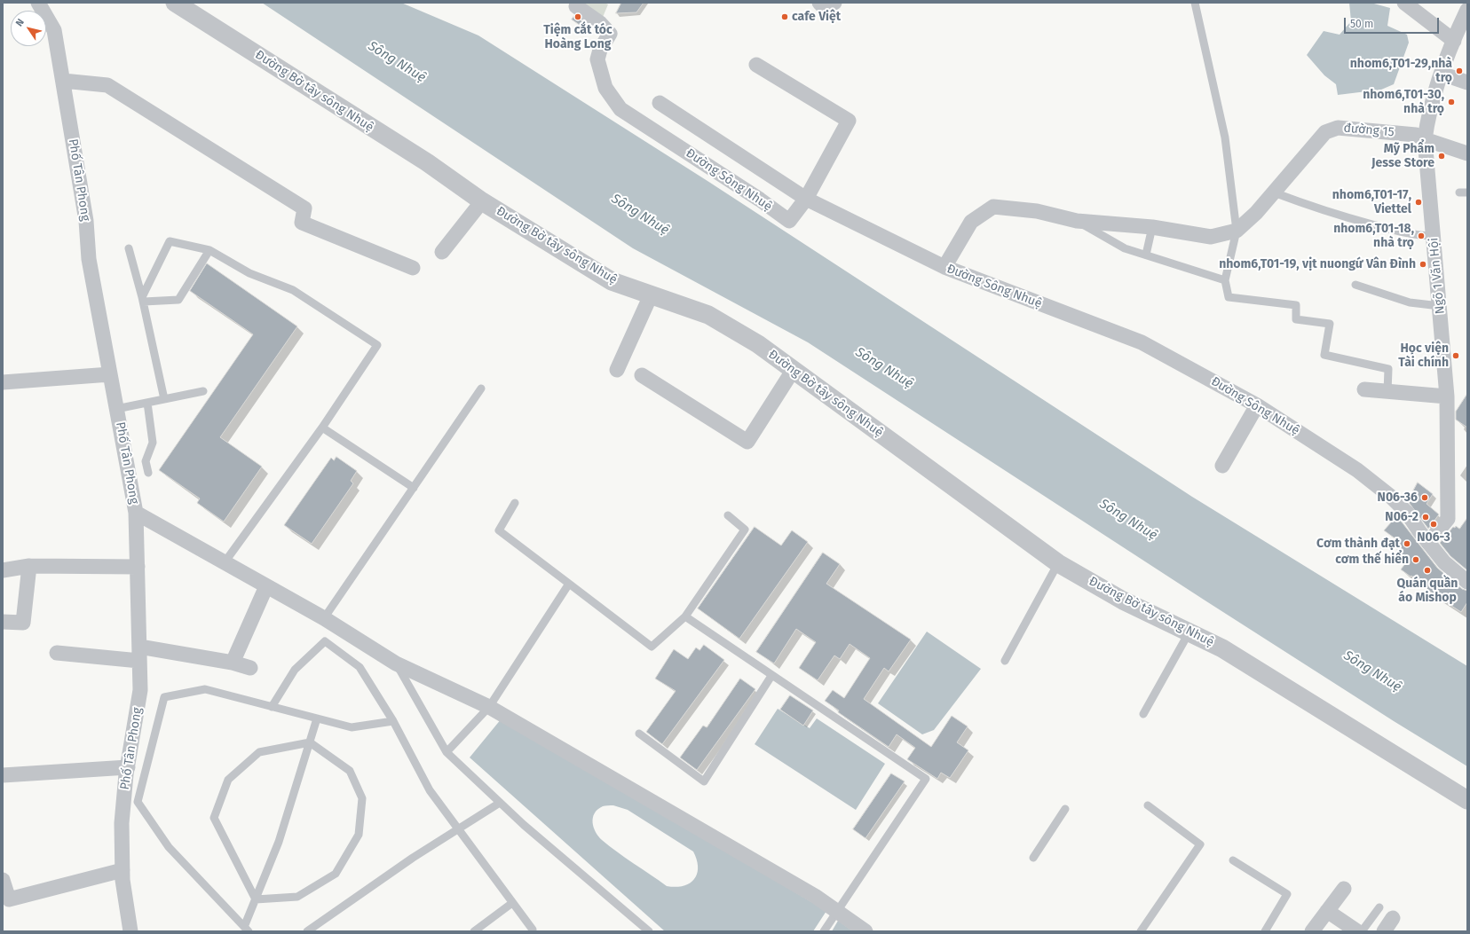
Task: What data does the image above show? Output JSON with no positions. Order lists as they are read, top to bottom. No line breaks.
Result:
{"streets":{"street":["Đường Bờ tây sông Nhuệ","đường 15","Phố Tân Phong","Đường Sông Nhuệ","Ngõ 1 Văn Hội"]},"crossings":[["đường 15","Ngõ 1 Văn Hội"],["Đường Sông Nhuệ","Ngõ 1 Văn Hội"]],"water":["Sông Nhuệ"],"places":["Tiệm cắt tóc Hoàng Long","cafe Việt","nhom6,T01-29,nhà trọ","nhom6,T01-30, nhà trọ","Mỹ Phẩm Jesse Store","nhom6,T01-17, Viettel","nhom6,T01-18, nhà trọ","nhom6,T01-19, vịt nuongứ Vân Đình","Học viện Tài chính","N06-36","N06-2","N06-3","Cơm thành đạt","cơm thế hiển","Quán quần áo Mishop"],"scale_bar":"50 m","north":"top left"}
